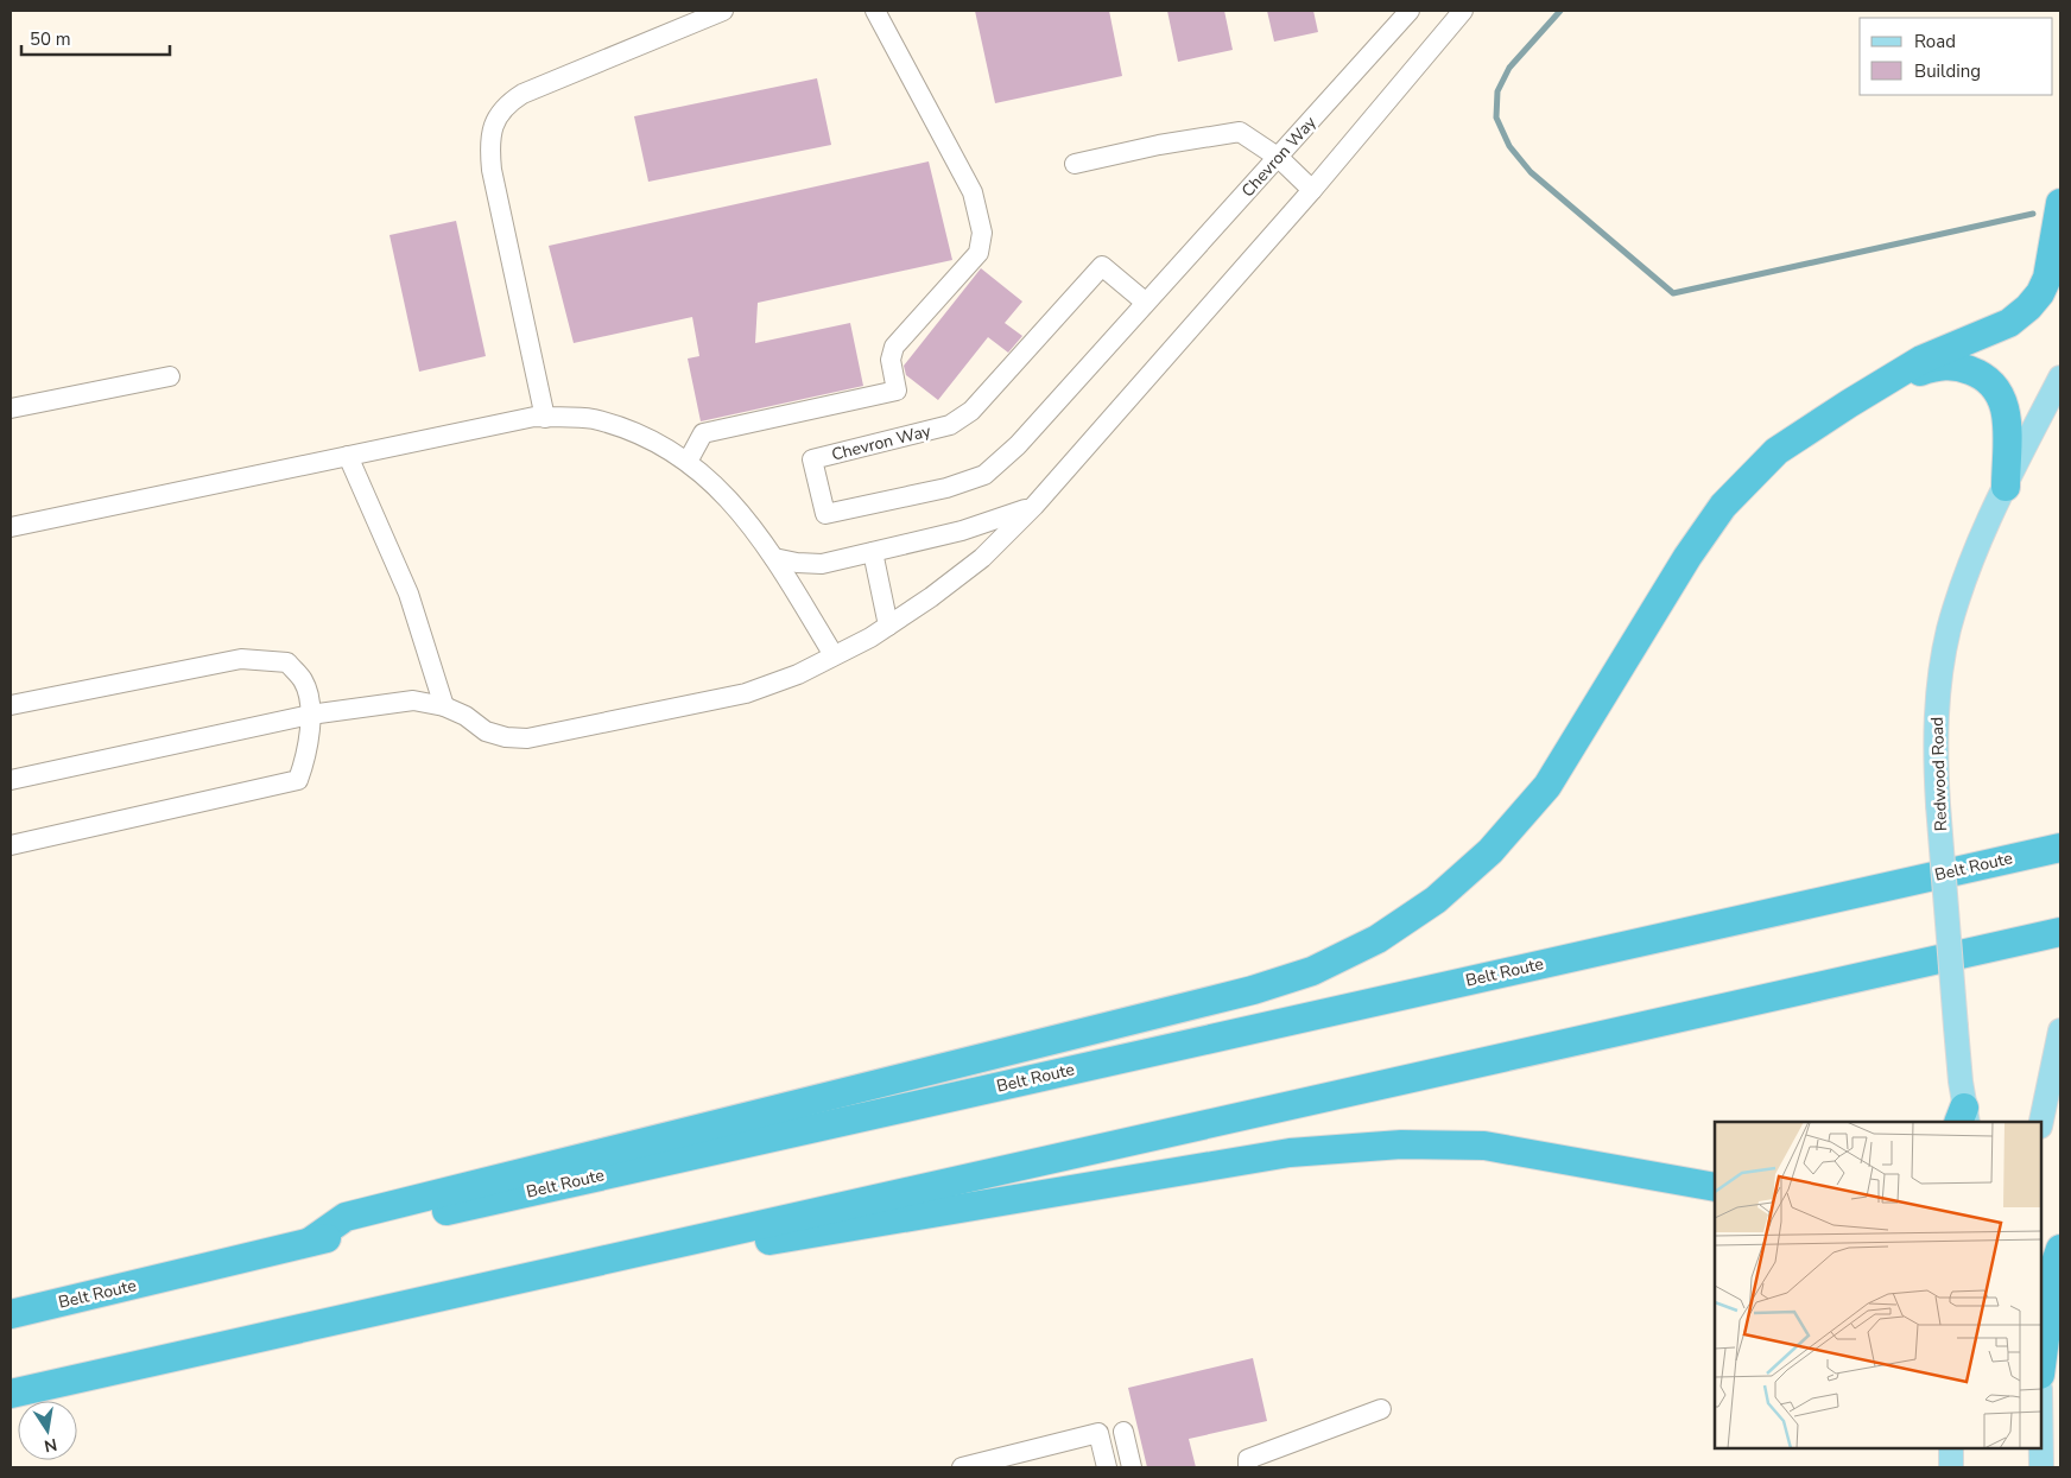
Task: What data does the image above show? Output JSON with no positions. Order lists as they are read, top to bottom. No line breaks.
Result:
{"streets":{"highway":["Belt Route"],"main road":["Redwood Road"],"lane":["Chevron Way"]},"legend":["Road","Building"],"scale_bar":"50 m","north":"bottom"}
